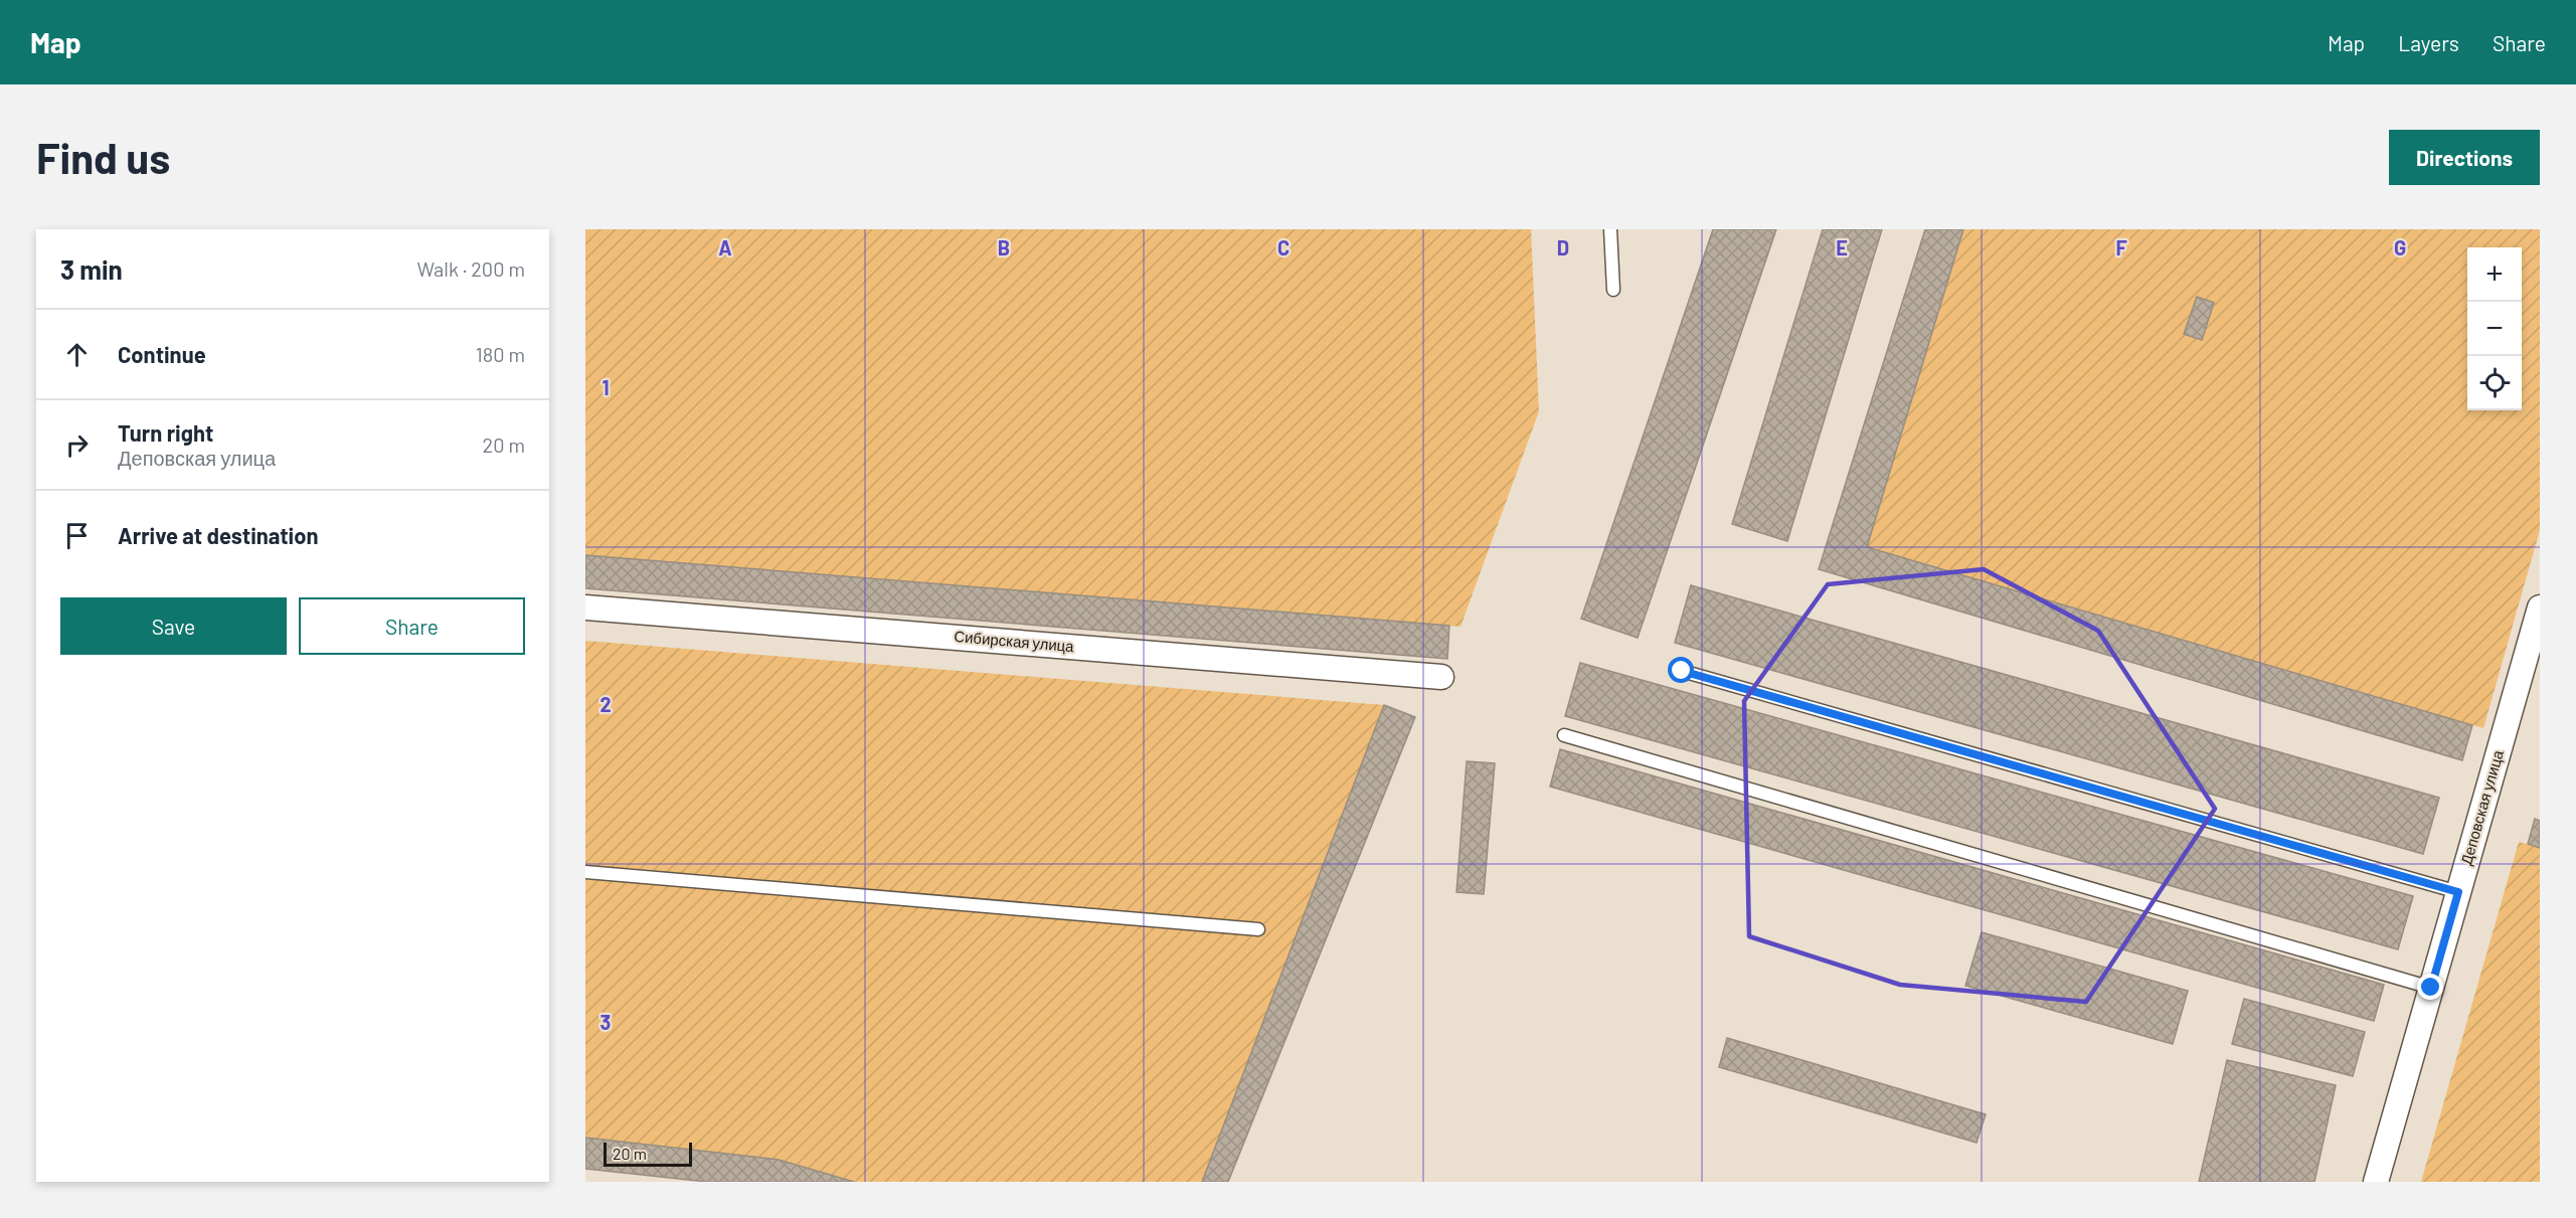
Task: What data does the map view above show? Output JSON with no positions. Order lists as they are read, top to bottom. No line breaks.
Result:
{"streets":{"street":["Сибирская улица","Деповская улица"]},"scale_bar":"20 m","page":{"header":"Map","nav":["Map","Layers","Share"],"buttons":["Directions",["Save","Share"]],"title":"Find us","heading":["3 min","Walk · 200 m"],"map_buttons":["+","−"],"list":[["Continue","180 m"],["Turn right","Деповская улица","20 m"],"Arrive at destination"],"scale":"20 m"},"grid":{"columns":["A","B","C","D","E","F","G"],"rows":["1","2","3"]}}
